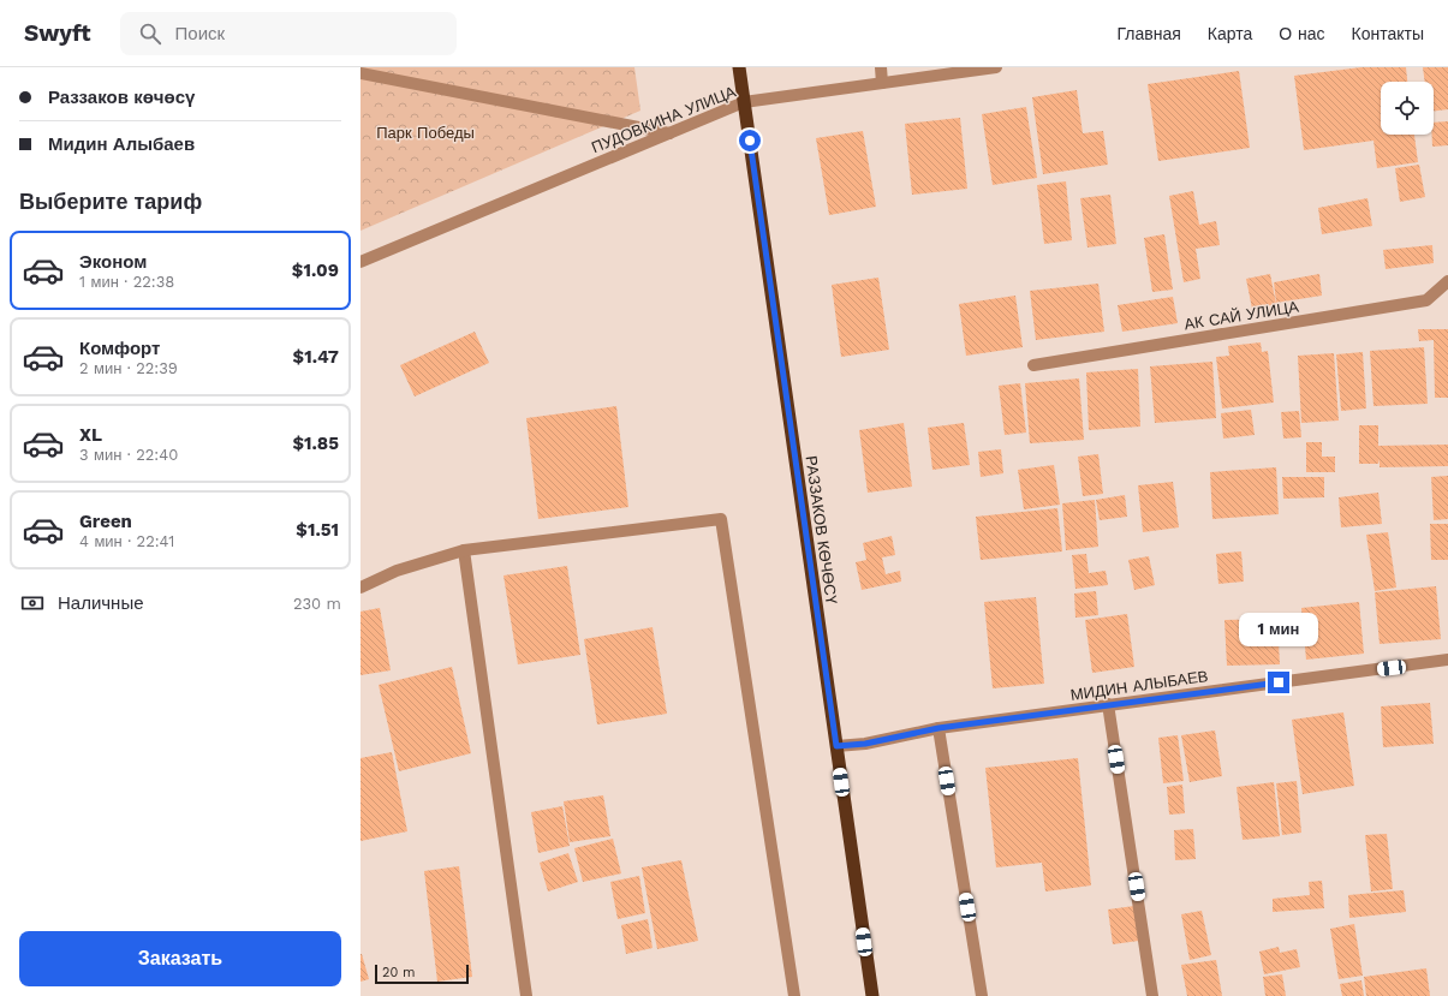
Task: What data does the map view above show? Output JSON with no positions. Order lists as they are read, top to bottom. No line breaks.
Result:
{"streets":{"highway":["РАЗЗАКОВ КӨЧӨСҮ"],"street":["ПУДОВКИНА УЛИЦА","АК САЙ УЛИЦА","МИДИН АЛЫБАЕВ"]},"crossings":[["ПУДОВКИНА УЛИЦА","РАЗЗАКОВ КӨЧӨСҮ"],["РАЗЗАКОВ КӨЧӨСҮ","МИДИН АЛЫБАЕВ"]],"parks":["Парк Победы"],"scale_bar":"20 m","page":{"header":"Swyft","search":"Поиск","nav":["Главная","Карта","О нас","Контакты"],"banner":["Раззаков көчөсү","Мидин Алыбаев"],"heading":"Выберите тариф","list":[{"name":"Эконом","note":"1 мин · 22:38","value":"$1.09"},{"name":"Комфорт","note":"2 мин · 22:39","value":"$1.47"},{"name":"XL","note":"3 мин · 22:40","value":"$1.85"},{"name":"Green","note":"4 мин · 22:41","value":"$1.51"}],"pay":["Наличные","230 m"],"bubble":"1 мин","buttons":"Заказать","scale":"20 m"}}
